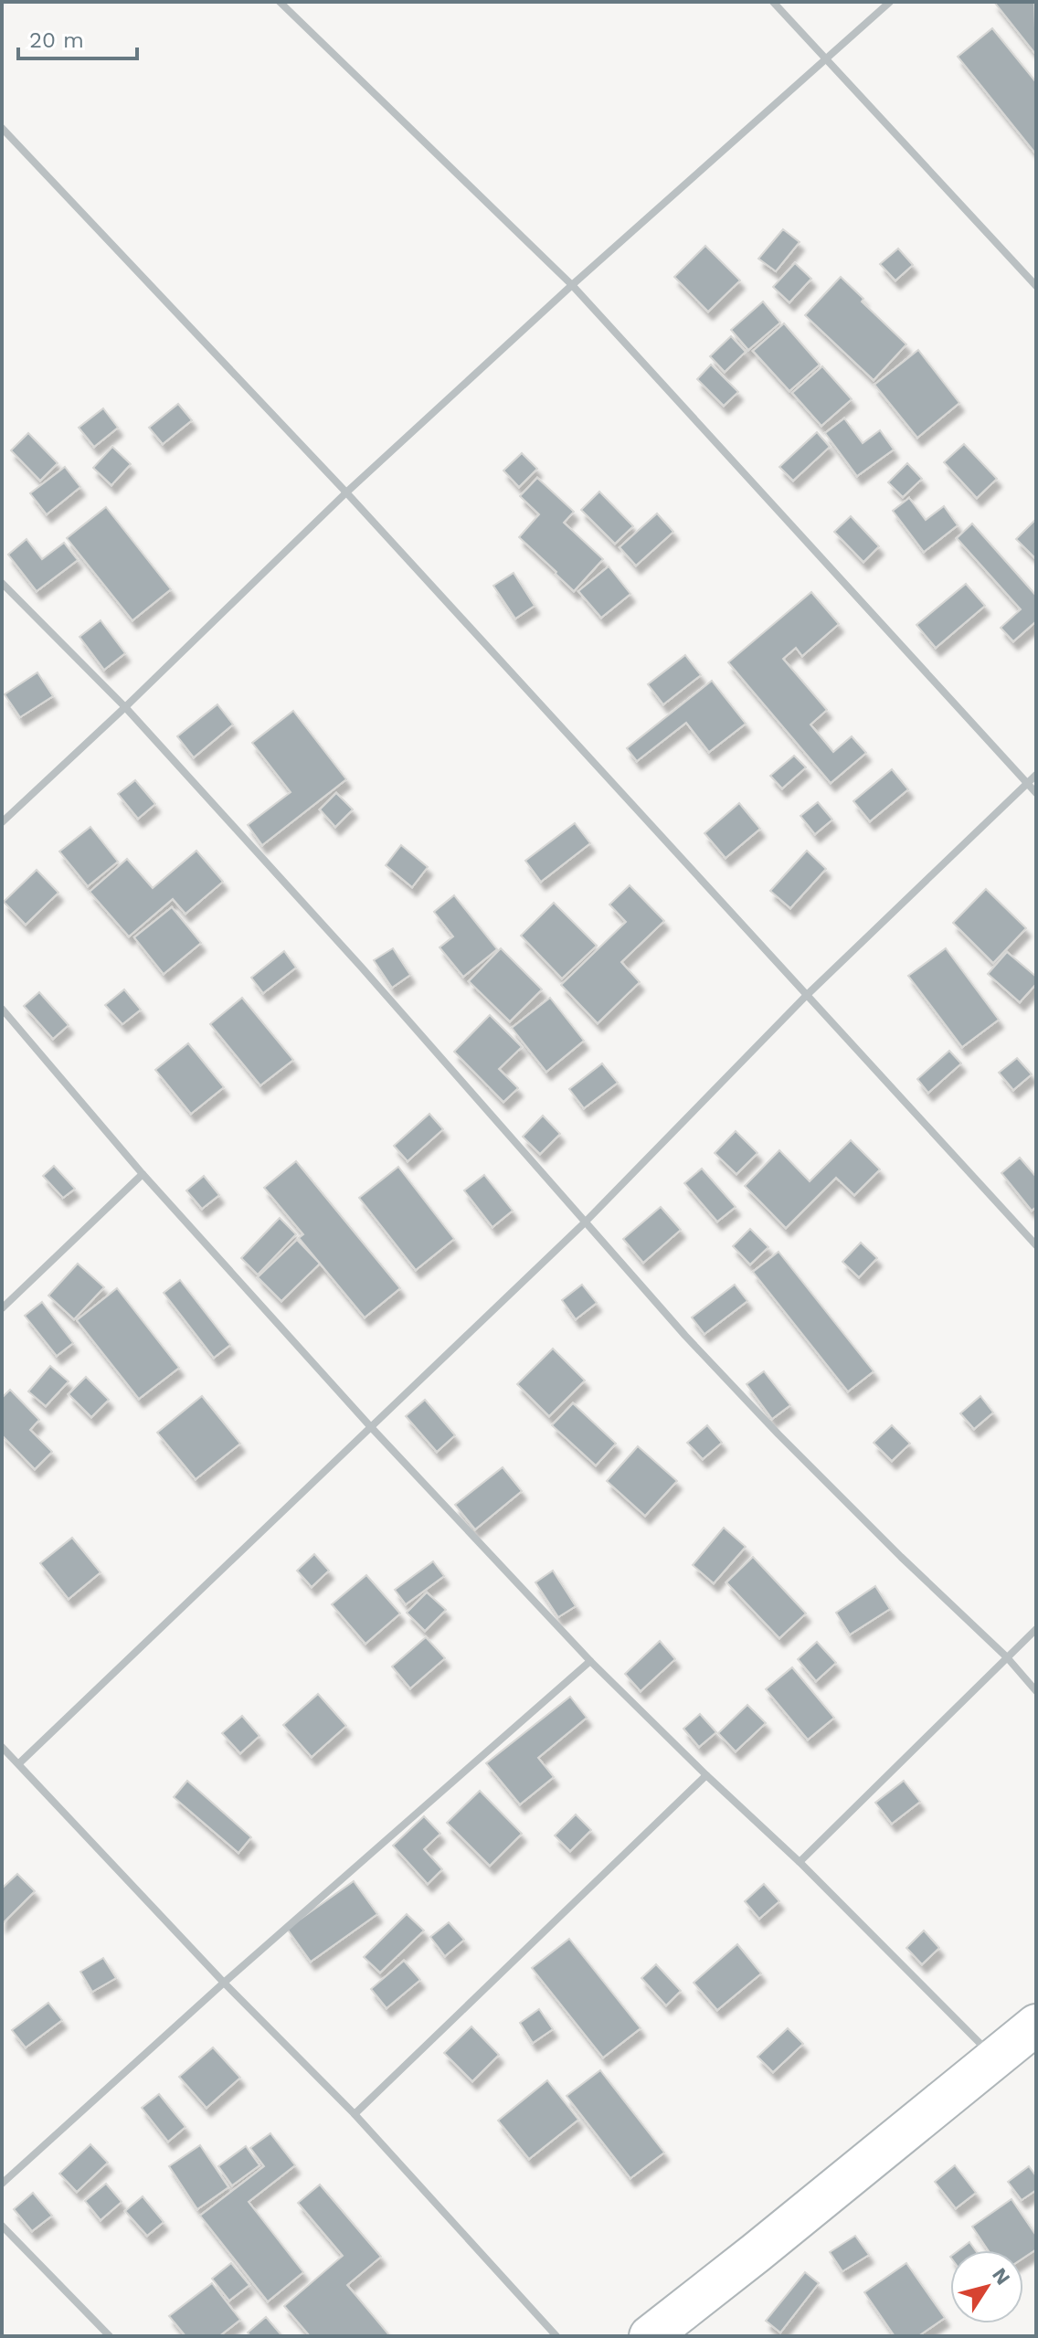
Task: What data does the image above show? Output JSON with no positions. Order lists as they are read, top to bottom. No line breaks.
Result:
{"scale_bar":"20 m","north":"top right"}
